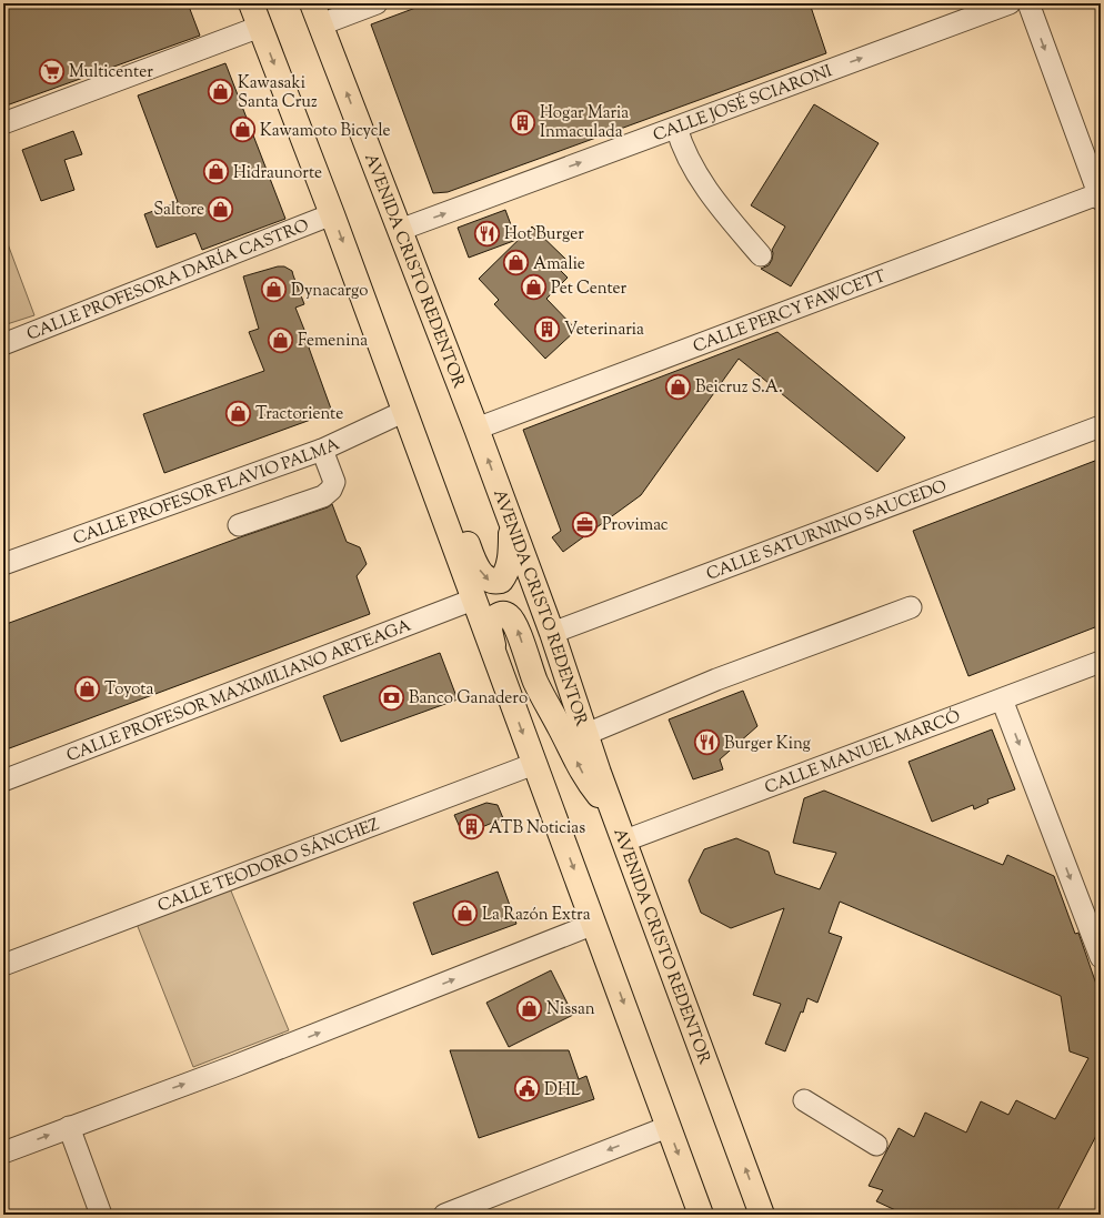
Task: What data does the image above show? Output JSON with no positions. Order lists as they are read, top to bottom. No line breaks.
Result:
{"streets":{"main road":["AVENIDA CRISTO REDENTOR"],"street":["CALLE JOSÉ SCIARONI","CALLE PROFESORA DARÍA CASTRO","CALLE PERCY FAWCETT","CALLE PROFESOR FLAVIO PALMA","CALLE SATURNINO SAUCEDO","CALLE PROFESOR MAXIMILIANO ARTEAGA","CALLE MANUEL MARCÓ","CALLE TEODORO SÁNCHEZ"]},"crossings":[["CALLE JOSÉ SCIARONI","AVENIDA CRISTO REDENTOR"],["AVENIDA CRISTO REDENTOR","CALLE PERCY FAWCETT"],["AVENIDA CRISTO REDENTOR","CALLE SATURNINO SAUCEDO"],["AVENIDA CRISTO REDENTOR","CALLE MANUEL MARCÓ"]],"one_way":["CALLE JOSÉ SCIARONI"],"places":{"supermarket":["Multicenter"],"shop":["Kawasaki Santa Cruz","Kawamoto Bicycle","Hidraunorte","Saltore","Amalie","Pet Center","Dynacargo","Femenina","Beicruz S.A.","Tractoriente","Toyota","La Razón Extra","Nissan"],"building":["Hogar Maria Inmaculada","Veterinaria","ATB Noticias"],"restaurant":["Hot Burger","Burger King"],"office":["Provimac"],"bank":["Banco Ganadero"],"public building":["DHL"]}}
